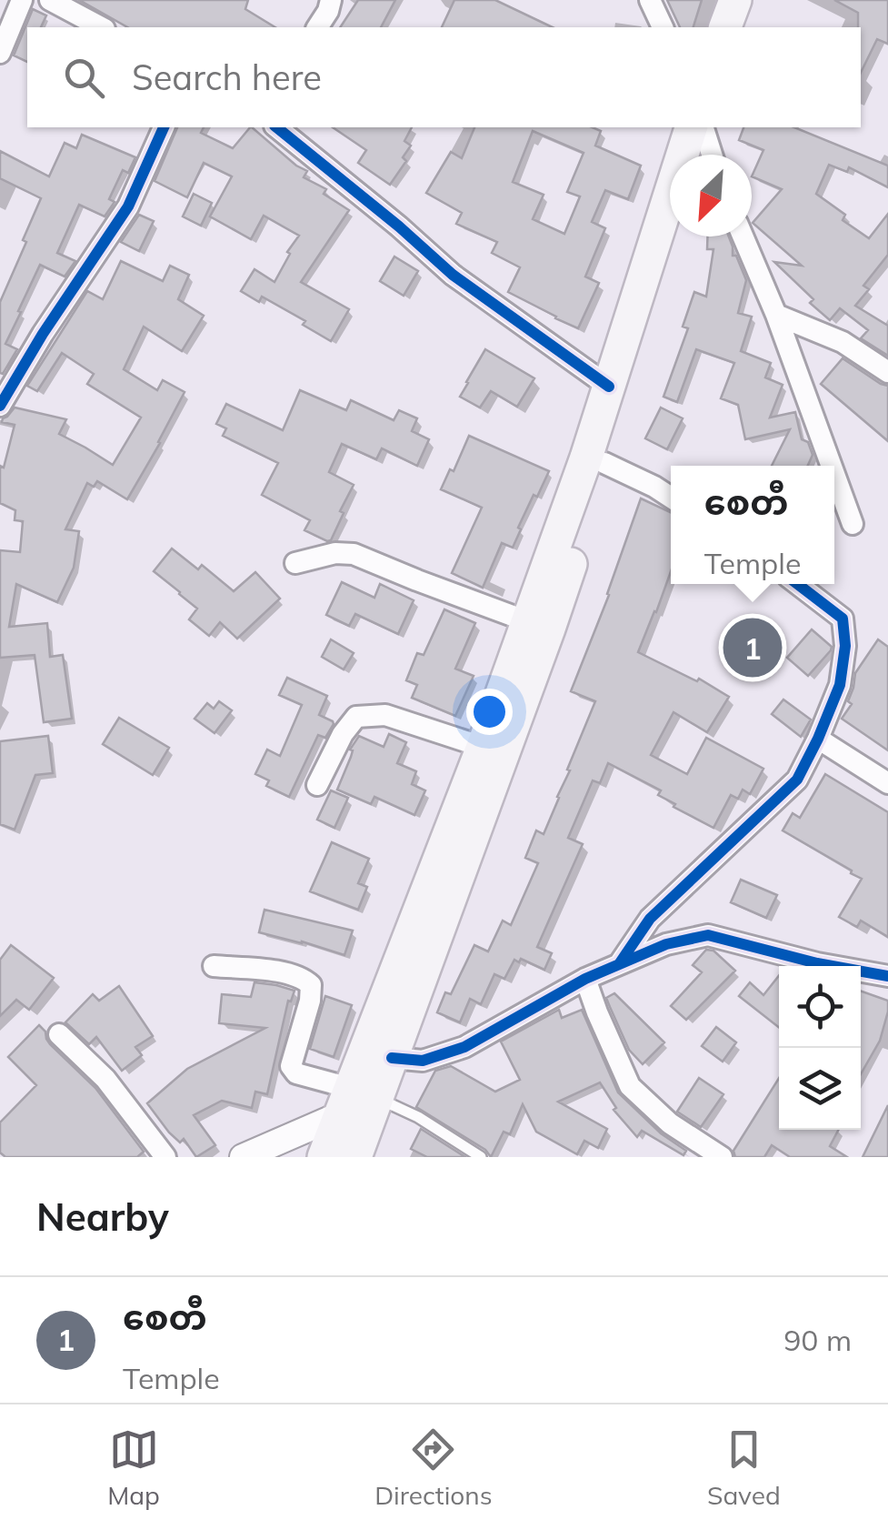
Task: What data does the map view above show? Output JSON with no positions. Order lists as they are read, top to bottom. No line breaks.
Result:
{"north":"bottom left","page":{"search":"Search here","popup":["စေတီ","Temple"],"pins":"1","heading":"Nearby","list":[{"mark":"1","name":"စေတီ","note":"Temple","value":"90 m"}],"nav":["Map","Directions","Saved"]}}
